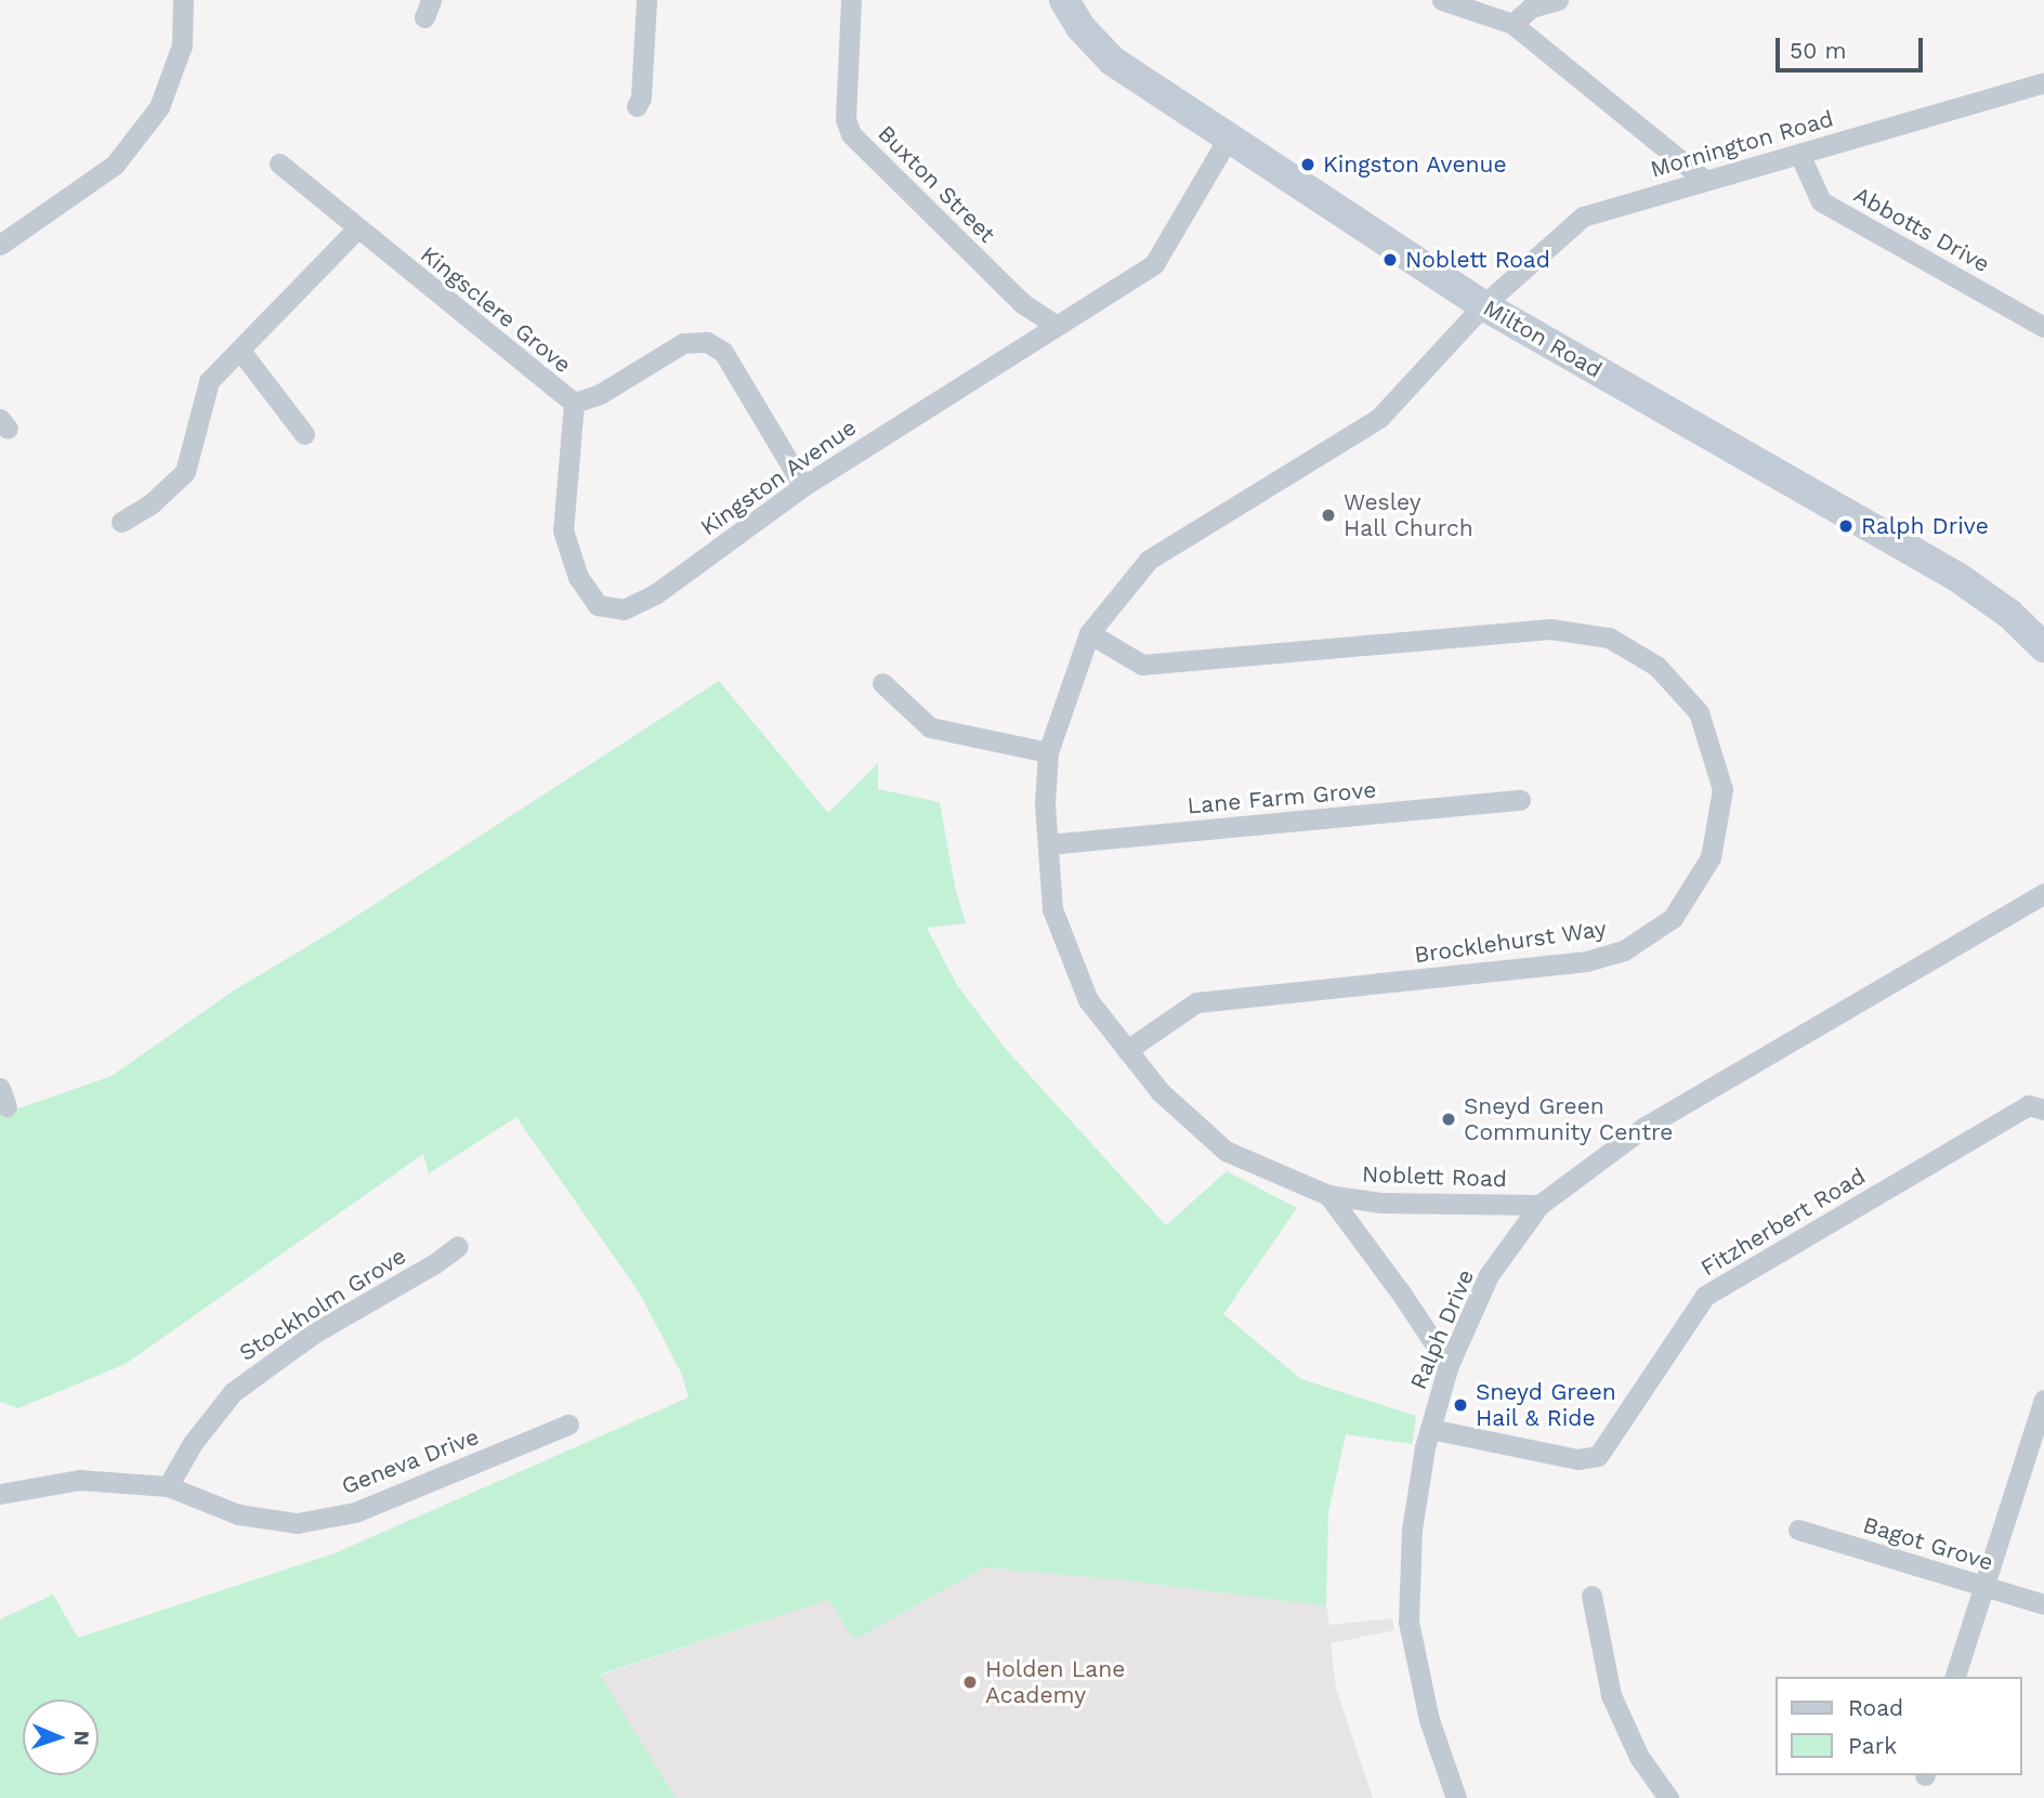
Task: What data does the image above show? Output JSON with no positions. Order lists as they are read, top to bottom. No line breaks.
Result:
{"streets":{"street":["Mornington Road","Buxton Street","Abbotts Drive","Kingsclere Grove","Milton Road","Kingston Avenue","Lane Farm Grove","Brocklehurst Way","Noblett Road","Fitzherbert Road","Stockholm Grove","Ralph Drive","Geneva Drive","Bagot Grove"]},"crossings":[["Mornington Road","Abbotts Drive"],["Mornington Road","Milton Road"],["Mornington Road","Noblett Road"],["Buxton Street","Kingston Avenue"],["Kingsclere Grove","Kingston Avenue"],["Milton Road","Kingston Avenue"],["Milton Road","Noblett Road"],["Lane Farm Grove","Noblett Road"],["Brocklehurst Way","Noblett Road"],["Noblett Road","Ralph Drive"],["Fitzherbert Road","Ralph Drive"],["Stockholm Grove","Geneva Drive"]],"places":["Kingston Avenue","Noblett Road","Wesley Hall Church","Ralph Drive","Sneyd Green Community Centre","Sneyd Green Hail & Ride","Holden Lane Academy"],"legend":["Road","Park"],"scale_bar":"50 m","north":"right"}
